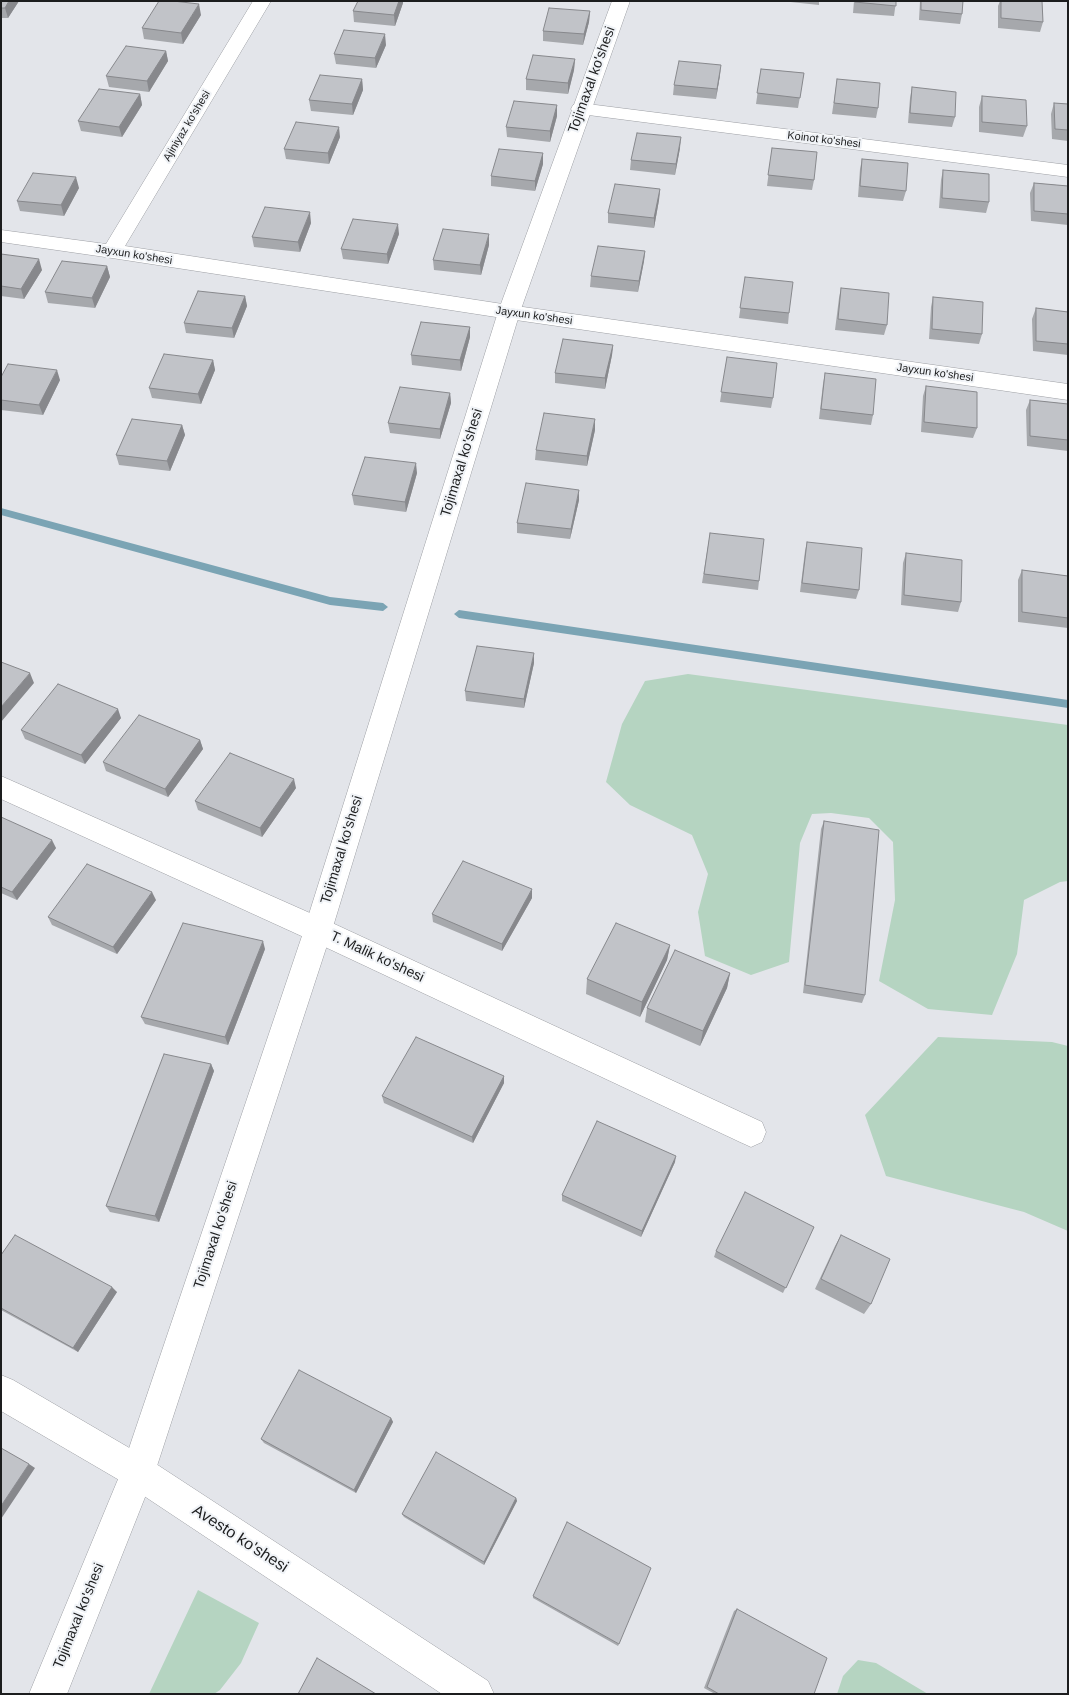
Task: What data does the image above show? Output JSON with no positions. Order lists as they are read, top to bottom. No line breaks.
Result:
{"streets":{"street":["Tojimaxal ko'shesi","Ajiniyaz ko'shesi","Koinot ko'shesi","Jayxun ko'shesi","T. Malik ko'shesi","Avesto ko'shesi"]},"crossings":[["Tojimaxal ko'shesi","Koinot ko'shesi"],["Tojimaxal ko'shesi","Jayxun ko'shesi"],["Tojimaxal ko'shesi","T. Malik ko'shesi"],["Tojimaxal ko'shesi","Avesto ko'shesi"],["Ajiniyaz ko'shesi","Jayxun ko'shesi"]]}
